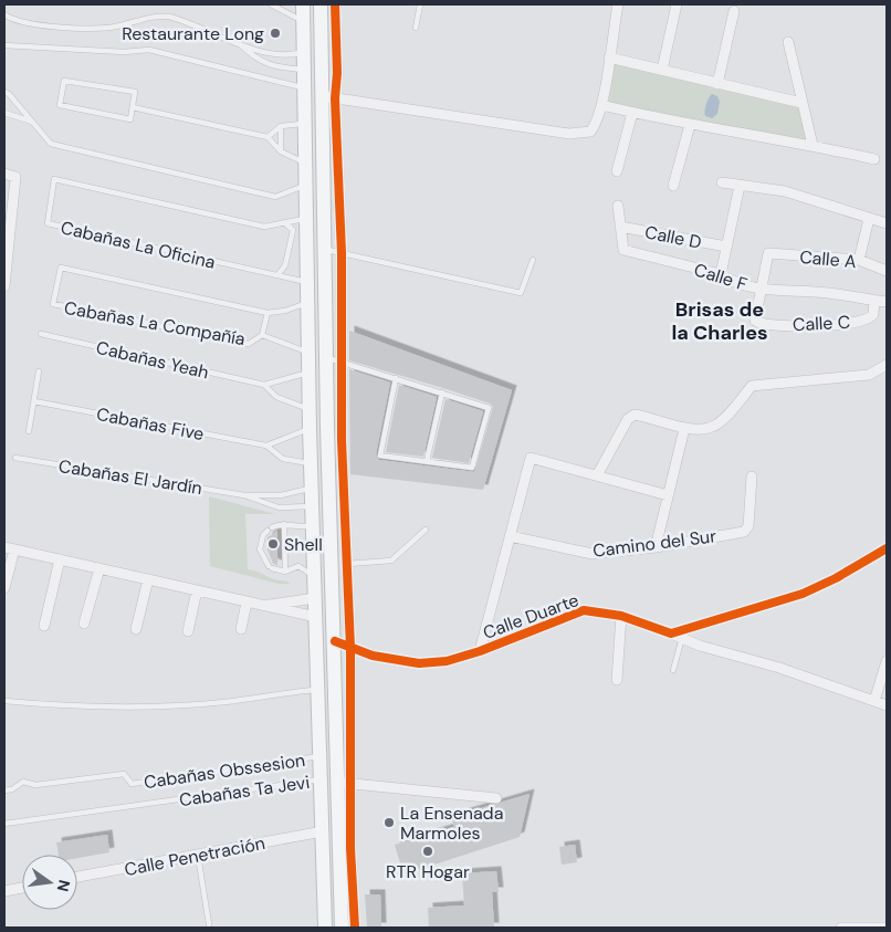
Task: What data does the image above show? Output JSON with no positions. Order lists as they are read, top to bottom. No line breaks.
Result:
{"streets":{"street":["Calle D","Calle A","Calle F","Calle C","Camino del Sur","Calle Duarte","Calle Penetración"],"lane":["Cabañas La Oficina","Cabañas La Compañía","Cabañas Yeah","Cabañas Five","Cabañas El Jardín","Cabañas Obssesion","Cabañas Ta Jevi"]},"crossings":[["Calle D","Calle F"],["Calle A","Calle F"],["Calle A","Calle C"],["Calle F","Calle C"]],"districts":["Brisas de la Charles"],"places":["Restaurante Long","Shell","La Ensenada Marmoles","RTR Hogar"],"north":"right"}
